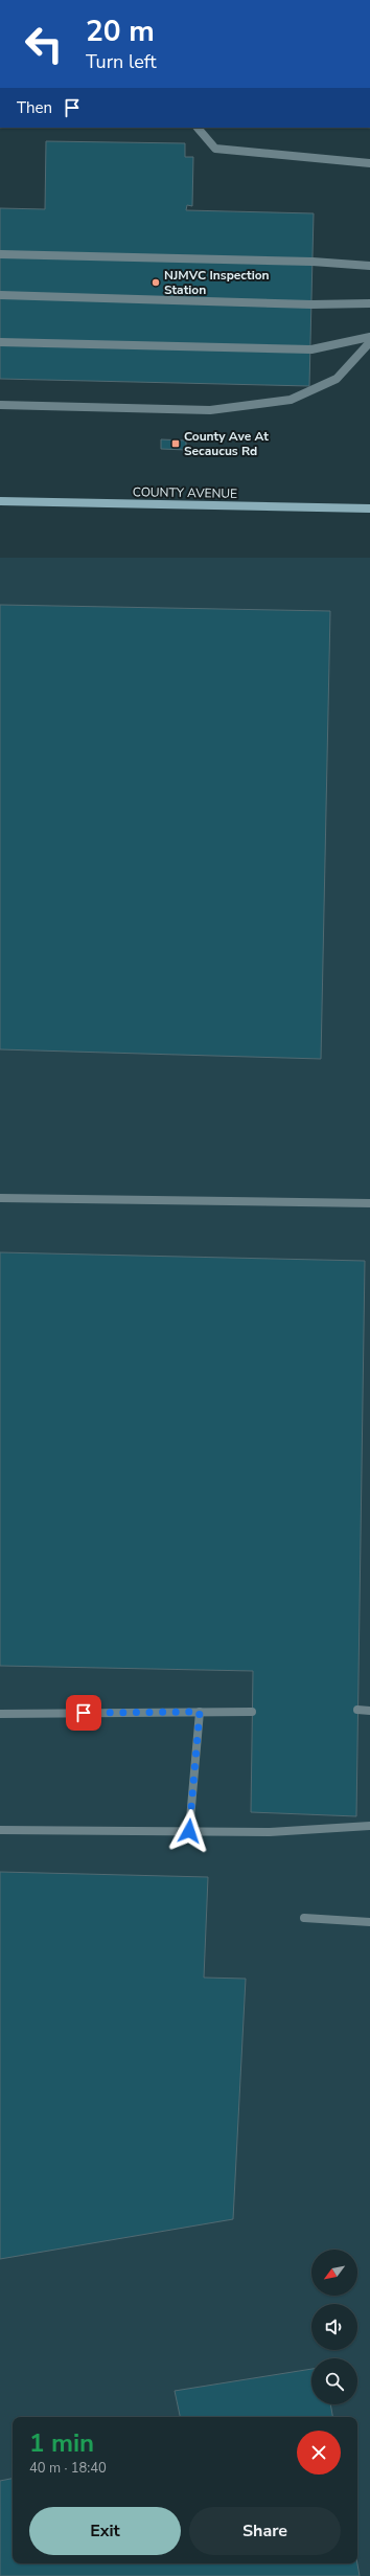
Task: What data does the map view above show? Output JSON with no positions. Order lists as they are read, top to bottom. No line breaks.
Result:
{"streets":{"main road":["COUNTY AVENUE"]},"places":{"other":["NJMVC Inspection Station"],"transit":["County Ave At Secaucus Rd"]},"north":"bottom left","page":{"turn":["20 m","Turn left"],"then":"Then","heading":["1 min","40 m · 18:40"],"buttons":["Exit","Share"]}}
